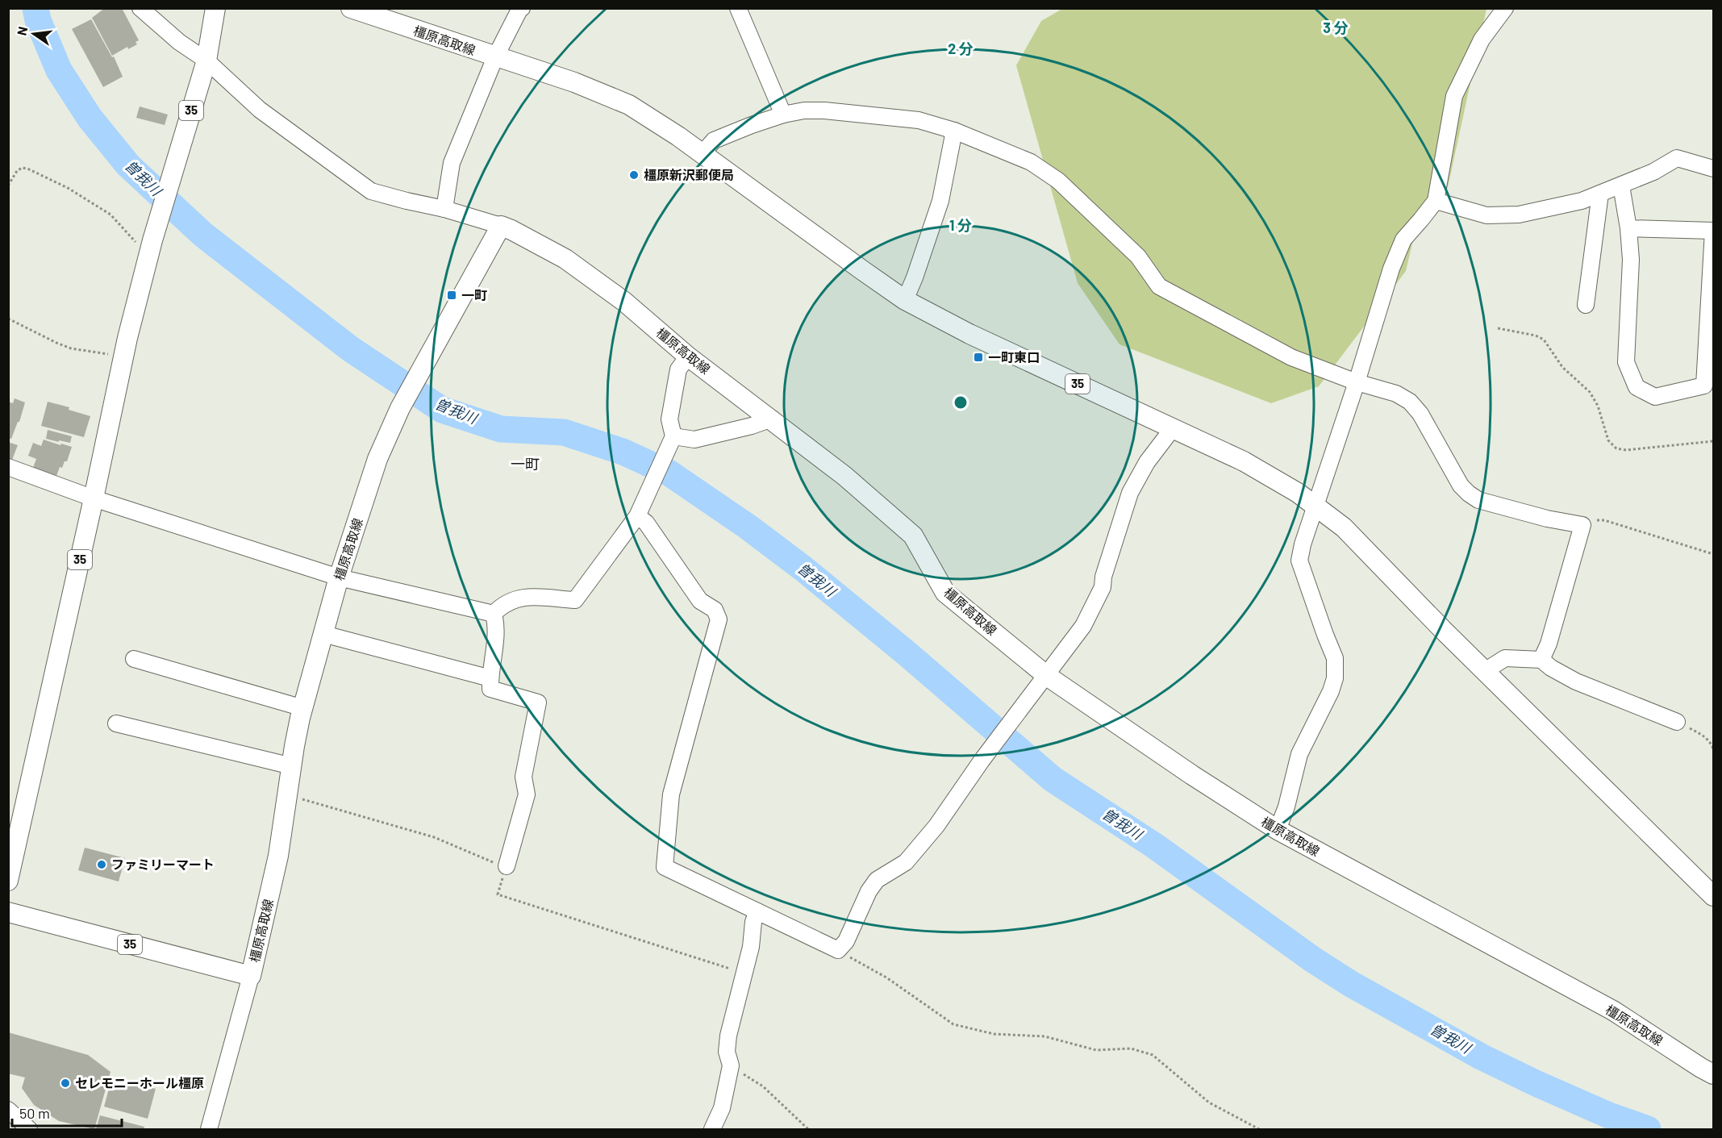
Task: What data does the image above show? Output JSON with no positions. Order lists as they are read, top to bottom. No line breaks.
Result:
{"streets":{"main road":["橿原高取線","35"]},"districts":["一町"],"water":["曽我川"],"places":{"other":["橿原新沢郵便局","ファミリーマート","セレモニーホール橿原"],"transit":["一町","一町東口"]},"scale_bar":"50 m","north":"left","rings":["3 分","2 分","1 分"]}
